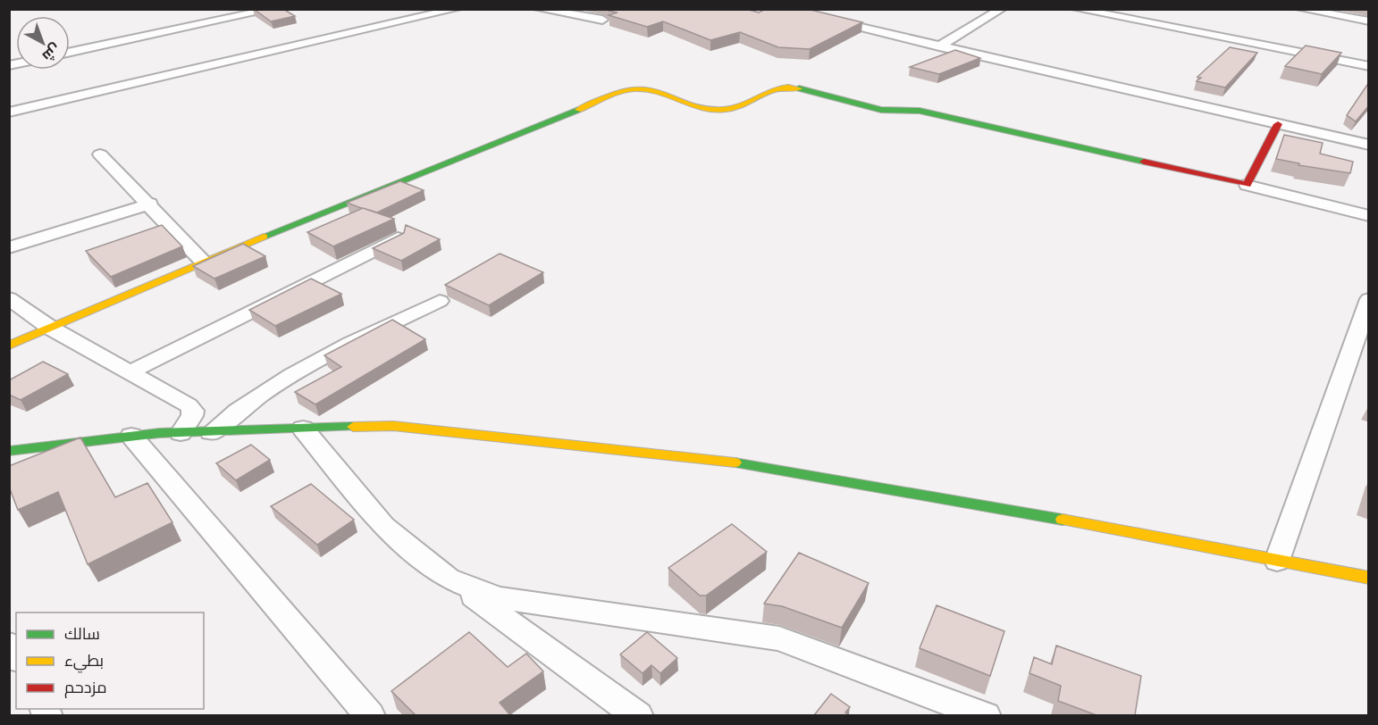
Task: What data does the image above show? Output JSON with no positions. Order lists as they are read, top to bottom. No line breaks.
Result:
{"legend":["سالك","بطيء","مزدحم"],"north":"bottom right"}
